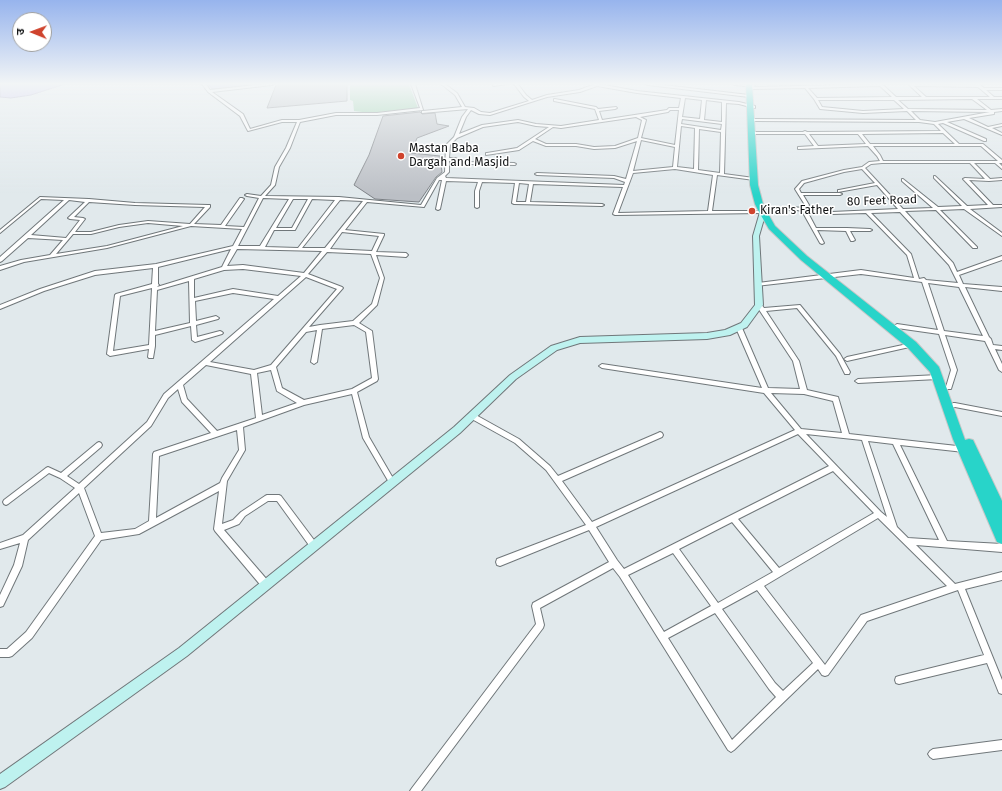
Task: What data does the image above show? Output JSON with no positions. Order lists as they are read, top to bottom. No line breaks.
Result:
{"streets":{"street":["80 Feet Road"]},"places":["Mastan Baba Dargah and Masjid","Kiran's Father"],"north":"left"}
